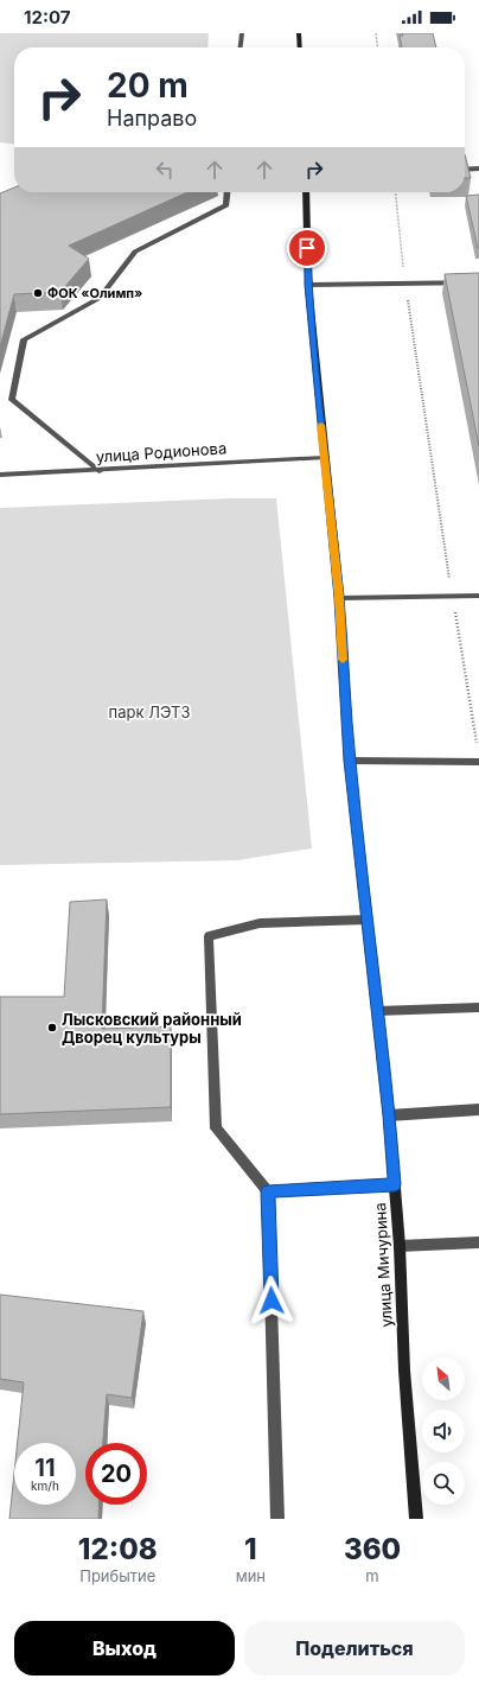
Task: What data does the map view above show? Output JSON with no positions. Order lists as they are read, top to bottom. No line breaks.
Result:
{"streets":{"main road":["улица Мичурина"],"street":["улица Родионова"]},"crossings":[["улица Родионова","улица Мичурина"]],"parks":["парк ЛЭТЗ"],"places":["ФОК «Олимп»","Лысковский районный Дворец культуры"],"north":"top left","page":{"status":"12:07","turn":["20 m","Направо"],"speed":"11 km/h","limit":"20","eta":["12:08","Прибытие","1","мин","360","m"],"buttons":["Выход","Поделиться"]}}
